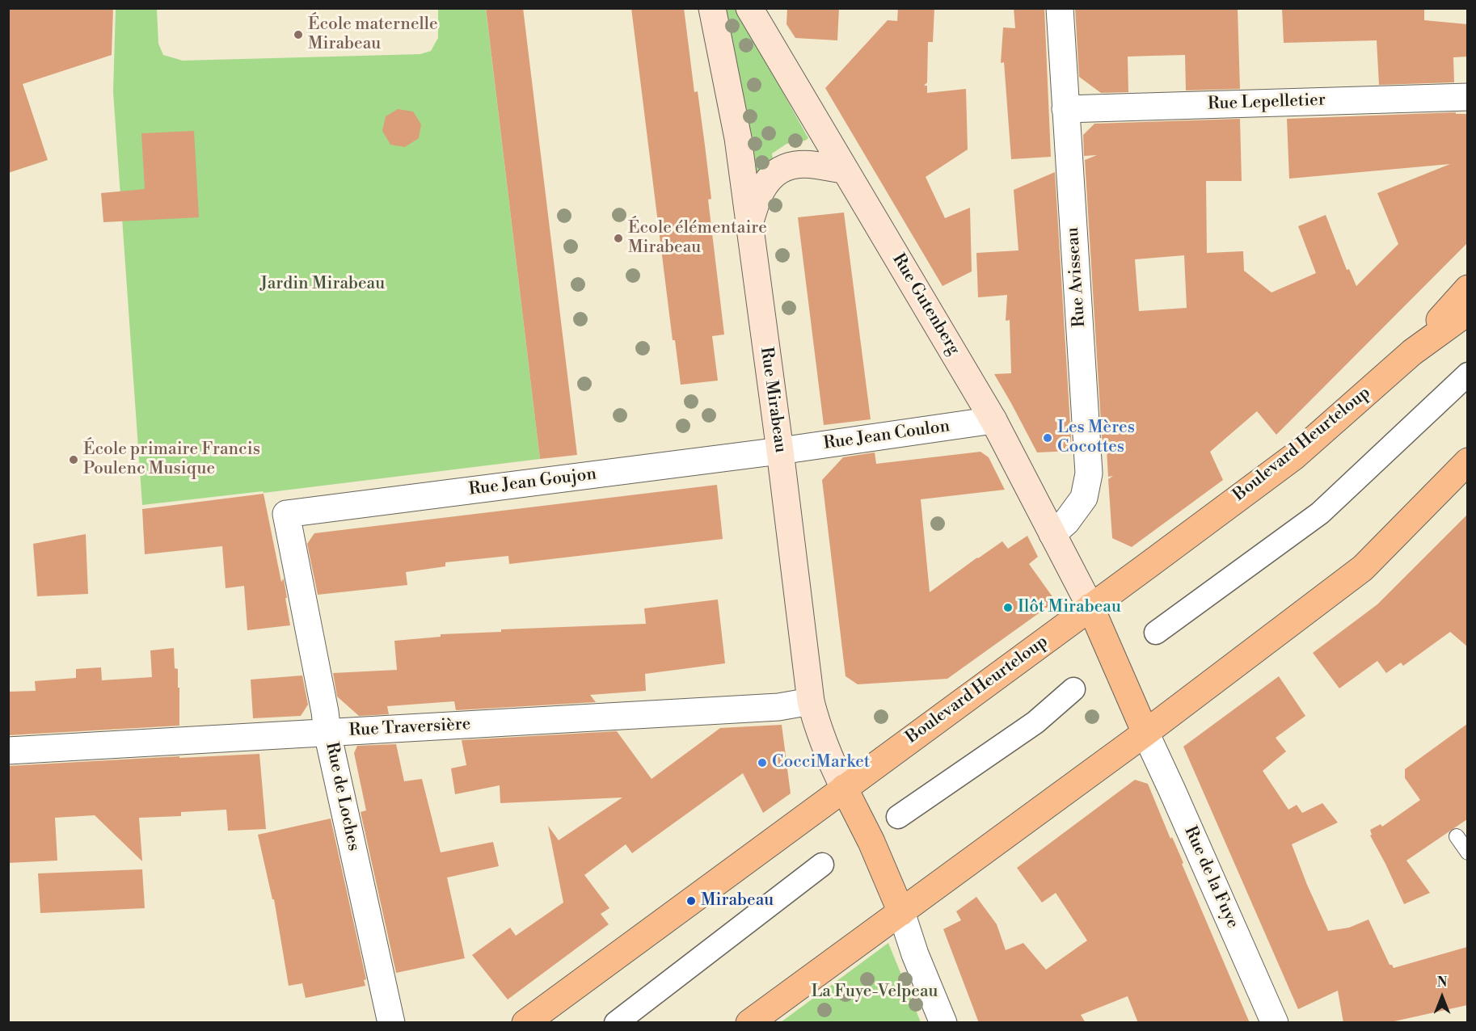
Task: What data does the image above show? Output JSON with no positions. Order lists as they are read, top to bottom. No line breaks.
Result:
{"streets":{"main road":["Rue Gutenberg","Rue Mirabeau","Boulevard Heurteloup"],"street":["Rue Lepelletier","Rue Avisseau","Rue Jean Coulon","Rue Jean Goujon","Rue Traversière","Rue de Loches","Rue de la Fuye"]},"crossings":[["Rue Lepelletier","Rue Avisseau"],["Rue Avisseau","Rue Gutenberg"],["Rue Gutenberg","Rue Jean Coulon"],["Rue Gutenberg","Boulevard Heurteloup"],["Rue Mirabeau","Rue Jean Coulon"],["Rue Mirabeau","Boulevard Heurteloup"],["Rue Mirabeau","Rue Jean Goujon"],["Rue Mirabeau","Rue Traversière"],["Rue Jean Coulon","Rue Jean Goujon"],["Rue Jean Goujon","Rue de Loches"],["Rue Traversière","Rue de Loches"]],"parks":["Jardin Mirabeau","La Fuye-Velpeau"],"places":["École maternelle Mirabeau","École élémentaire Mirabeau","Les Mères Cocottes","École primaire Francis Poulenc Musique","Ilôt Mirabeau","CocciMarket","Mirabeau"],"north":"top"}
